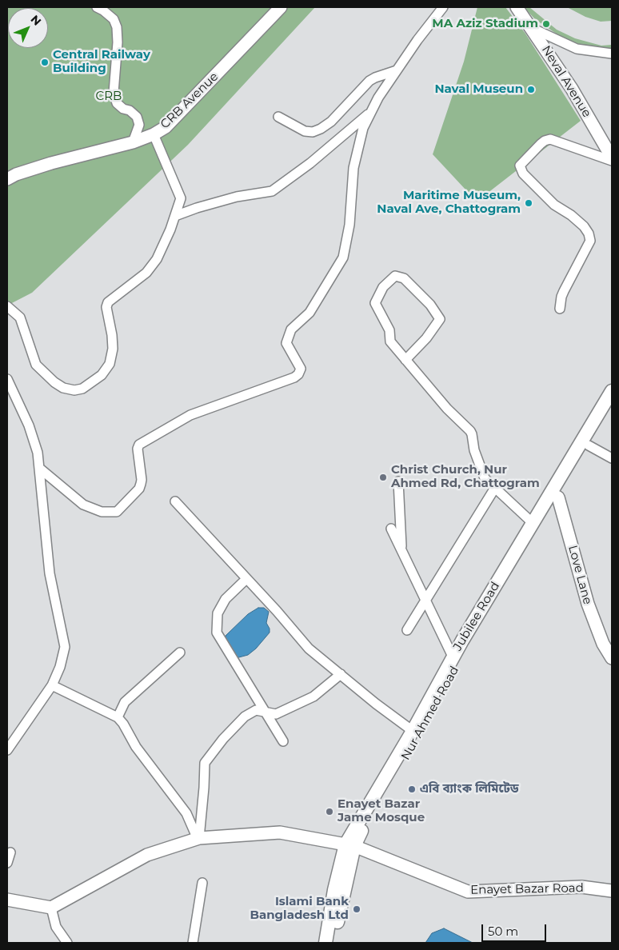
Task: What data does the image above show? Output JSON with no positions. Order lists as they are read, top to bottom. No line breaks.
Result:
{"streets":{"main road":["Neval Avenue","CRB Avenue","Love Lane","Jubilee Road","Nur Ahmed Road","Enayet Bazar Road"]},"crossings":[["Love Lane","Jubilee Road"],["Love Lane","Nur Ahmed Road"],["Jubilee Road","Nur Ahmed Road"],["Jubilee Road","Enayet Bazar Road"],["Nur Ahmed Road","Enayet Bazar Road"]],"parks":["CRB"],"places":["MA Aziz Stadium","Central Railway Building","Naval Museun","Maritime Museum, Naval Ave, Chattogram","Christ Church, Nur Ahmed Rd, Chattogram","এবি ব্যাংক লিমিটেড","Enayet Bazar Jame Mosque","Islami Bank Bangladesh Ltd"],"scale_bar":"50 m","north":"top right"}
